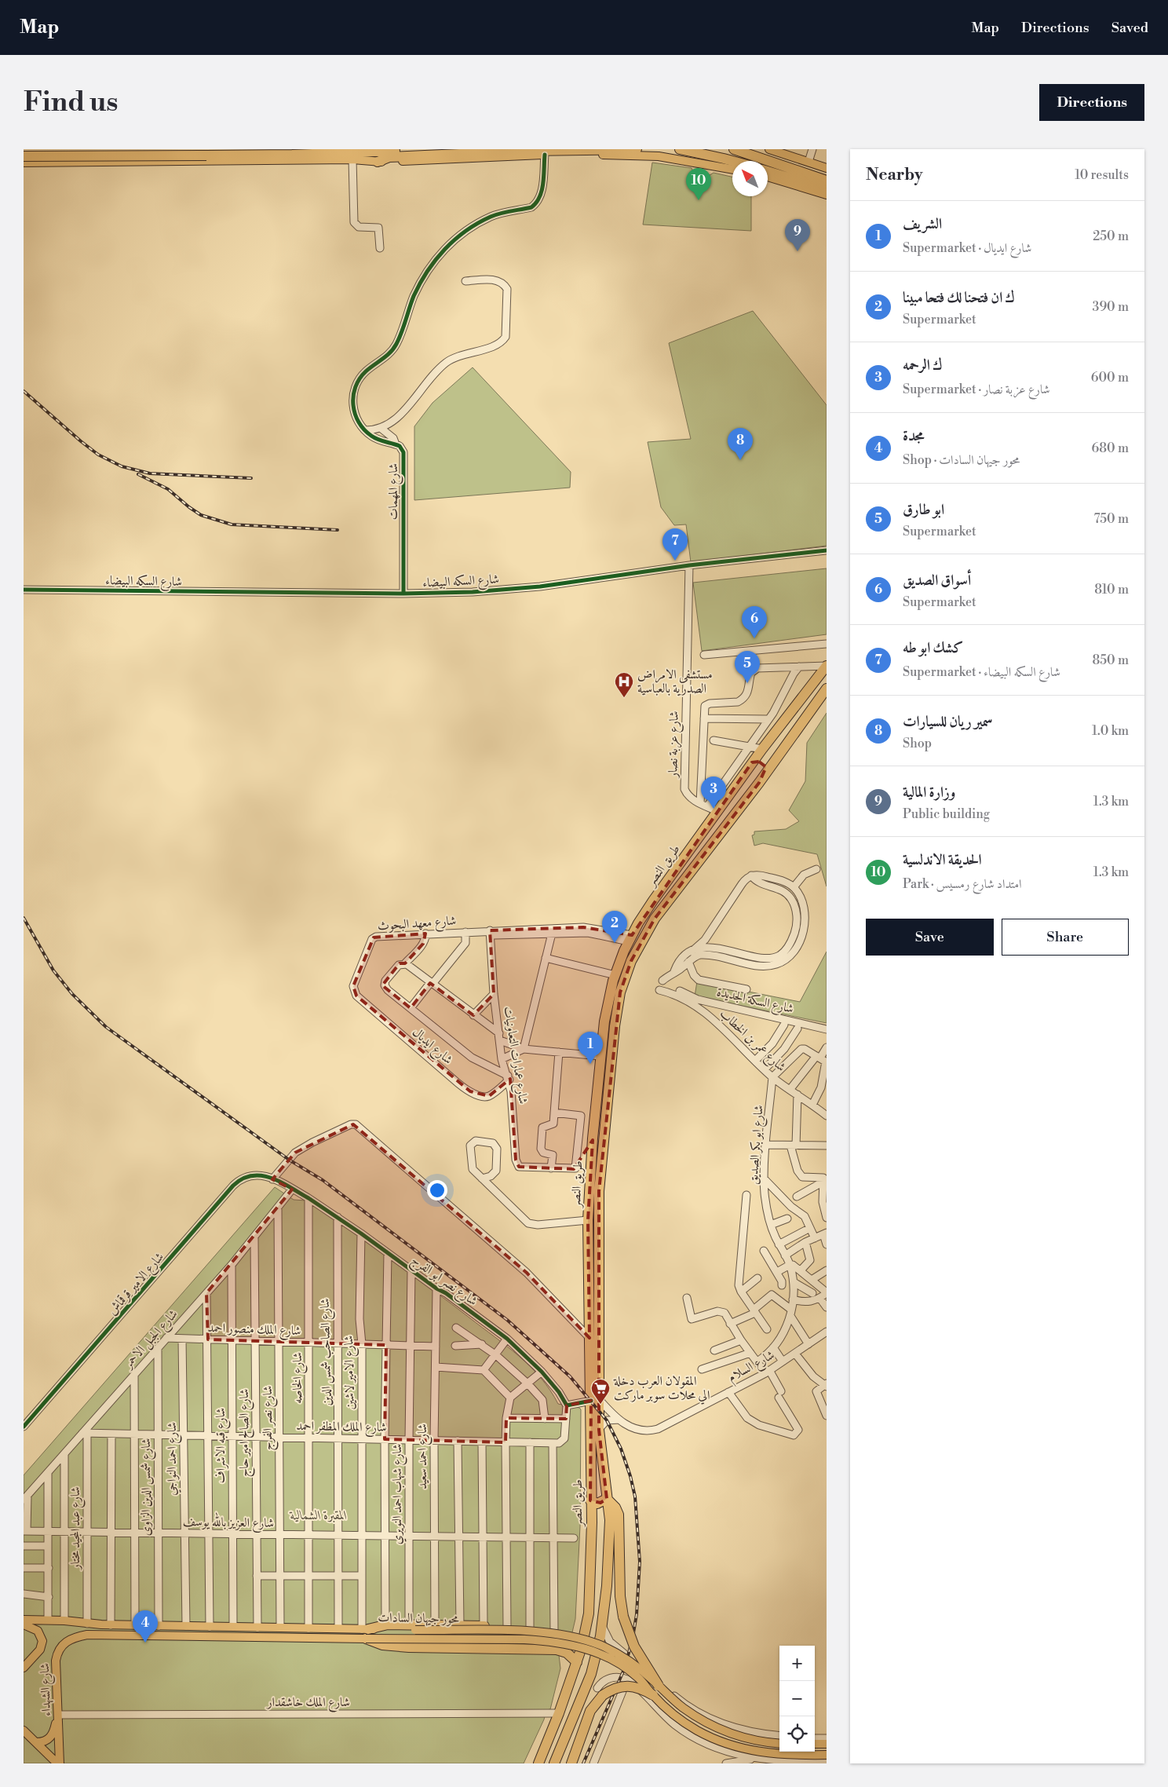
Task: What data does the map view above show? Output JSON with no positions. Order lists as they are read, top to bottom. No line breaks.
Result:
{"streets":{"highway":["طريق النصر"],"main road":["محور جيهان السادات","شارع الشهداء"],"street":["شارع المهمات","شارع السكه البيضاء","شارع عزبة نصار","شارع معهد البحوث","شارع السكة الجديدة","شارع عمر بن الخطاب","شارع ايديال","شارع عمارات التعاونيات","شارع ابو بكر الصديق","شارع نصر ابو الفرج","شارع الامير قرقماش","شارع الملك منصور احمد","شارع الجبل الاحمر","شارع الصاحب شمس الدين","شارع السلام","شارع الامير لاشين","شارع الخاصه","شارع نصر الفرج","شارع الملك المظفر احمد","شارع الصالح امير حاج","شارع قبه الاشراف","شارع احمد سعيد","شارع احمد النواجي","شارع شمس الدين الزاوى","شارع شهاب احمد النويري","شارع العزيز بالله يوسف","شارع عبد المجيد مختار","شارع الملك خاشقدار"]},"crossings":[["شارع المهمات","شارع السكه البيضاء"],["شارع السكه البيضاء","شارع عزبة نصار"],["شارع عزبة نصار","طريق النصر"],["طريق النصر","شارع معهد البحوث"],["طريق النصر","شارع السلام"],["طريق النصر","شارع الملك خاشقدار"],["شارع معهد البحوث","شارع ايديال"],["شارع معهد البحوث","شارع عمارات التعاونيات"],["شارع عمر بن الخطاب","شارع ابو بكر الصديق"],["شارع ايديال","شارع عمارات التعاونيات"],["شارع نصر ابو الفرج","شارع الامير قرقماش"],["شارع نصر ابو الفرج","شارع الجبل الاحمر"],["شارع نصر ابو الفرج","شارع الصاحب شمس الدين"],["شارع نصر ابو الفرج","شارع الامير لاشين"],["شارع نصر ابو الفرج","شارع الخاصه"],["شارع نصر ابو الفرج","شارع احمد سعيد"],["شارع نصر ابو الفرج","شارع شهاب احمد النويري"],["شارع الملك منصور احمد","شارع الجبل الاحمر"],["شارع الملك منصور احمد","شارع الصاحب شمس الدين"],["شارع الملك منصور احمد","شارع الامير لاشين"],["شارع الملك منصور احمد","شارع الخاصه"],["شارع الملك منصور احمد","شارع نصر الفرج"],["شارع الملك منصور احمد","شارع الصالح امير حاج"],["شارع الملك منصور احمد","شارع قبه الاشراف"],["شارع الملك منصور احمد","شارع احمد سعيد"],["شارع الملك منصور احمد","شارع احمد النواجي"],["شارع الملك منصور احمد","شارع شهاب احمد النويري"],["شارع الجبل الاحمر","شارع نصر الفرج"],["شارع الجبل الاحمر","شارع الملك المظفر احمد"],["شارع الجبل الاحمر","شارع الصالح امير حاج"],["شارع الجبل الاحمر","شارع قبه الاشراف"],["شارع الجبل الاحمر","شارع شمس الدين الزاوى"],["شارع الجبل الاحمر","شارع عبد المجيد مختار"],["شارع الصاحب شمس الدين","شارع الملك المظفر احمد"],["شارع الصاحب شمس الدين","شارع العزيز بالله يوسف"],["شارع الصاحب شمس الدين","محور جيهان السادات"],["شارع الامير لاشين","شارع الملك المظفر احمد"],["شارع الامير لاشين","شارع العزيز بالله يوسف"],["شارع الامير لاشين","محور جيهان السادات"],["شارع الخاصه","شارع الملك المظفر احمد"],["شارع الخاصه","شارع العزيز بالله يوسف"],["شارع الخاصه","محور جيهان السادات"],["شارع نصر الفرج","شارع الملك المظفر احمد"],["شارع نصر الفرج","شارع العزيز بالله يوسف"],["شارع نصر الفرج","محور جيهان السادات"],["شارع الملك المظفر احمد","شارع الصالح امير حاج"],["شارع الملك المظفر احمد","شارع قبه الاشراف"],["شارع الملك المظفر احمد","شارع احمد سعيد"],["شارع الملك المظفر احمد","شارع احمد النواجي"],["شارع الملك المظفر احمد","شارع شمس الدين الزاوى"],["شارع الملك المظفر احمد","شارع شهاب احمد النويري"],["شارع الملك المظفر احمد","شارع عبد المجيد مختار"],["شارع الصالح امير حاج","شارع العزيز بالله يوسف"],["شارع الصالح امير حاج","محور جيهان السادات"],["شارع قبه الاشراف","شارع العزيز بالله يوسف"],["شارع قبه الاشراف","محور جيهان السادات"],["شارع احمد سعيد","شارع العزيز بالله يوسف"],["شارع احمد النواجي","شارع العزيز بالله يوسف"],["شارع احمد النواجي","محور جيهان السادات"],["شارع شمس الدين الزاوى","شارع العزيز بالله يوسف"],["شارع شمس الدين الزاوى","محور جيهان السادات"],["شارع شهاب احمد النويري","شارع العزيز بالله يوسف"],["شارع العزيز بالله يوسف","شارع عبد المجيد مختار"],["شارع عبد المجيد مختار","محور جيهان السادات"],["محور جيهان السادات","شارع الشهداء"],["شارع الشهداء","شارع الملك خاشقدار"]],"parks":["المقبرة الشمالية"],"places":{"hospital":["مستشفى الامراض الصدرية بالعباسية"],"supermarket":["المقولان العرب دخلة الي محلات سوبر ماركت"]},"north":"top left","page":{"header":"Map","nav":["Map","Directions","Saved"],"buttons":["Directions",["Save","Share"]],"title":"Find us","heading":["Nearby","10 results"],"pins":["10","9","8","7","6","5","3","2","1","4"],"list":[{"mark":"1","name":"الشريف","note":"Supermarket · شارع ايديال","value":"250 m"},{"mark":"2","name":"ك ان فتحنا لك فتحا مبينا","note":"Supermarket","value":"390 m"},{"mark":"3","name":"ك الرحمه","note":"Supermarket · شارع عزبة نصار","value":"600 m"},{"mark":"4","name":"مجدة","note":"Shop · محور جيهان السادات","value":"680 m"},{"mark":"5","name":"ابو طارق","note":"Supermarket","value":"750 m"},{"mark":"6","name":"أسواق الصديق","note":"Supermarket","value":"810 m"},{"mark":"7","name":"كشك ابو طه","note":"Supermarket · شارع السكه البيضاء","value":"850 m"},{"mark":"8","name":"سمير ريان للسيارات","note":"Shop","value":"1.0 km"},{"mark":"9","name":"وزارة المالية","note":"Public building","value":"1.3 km"},{"mark":"10","name":"الحديقة الاندلسية","note":"Park · امتداد شارع رمسيس","value":"1.3 km"}],"map_buttons":["+","−"]}}
